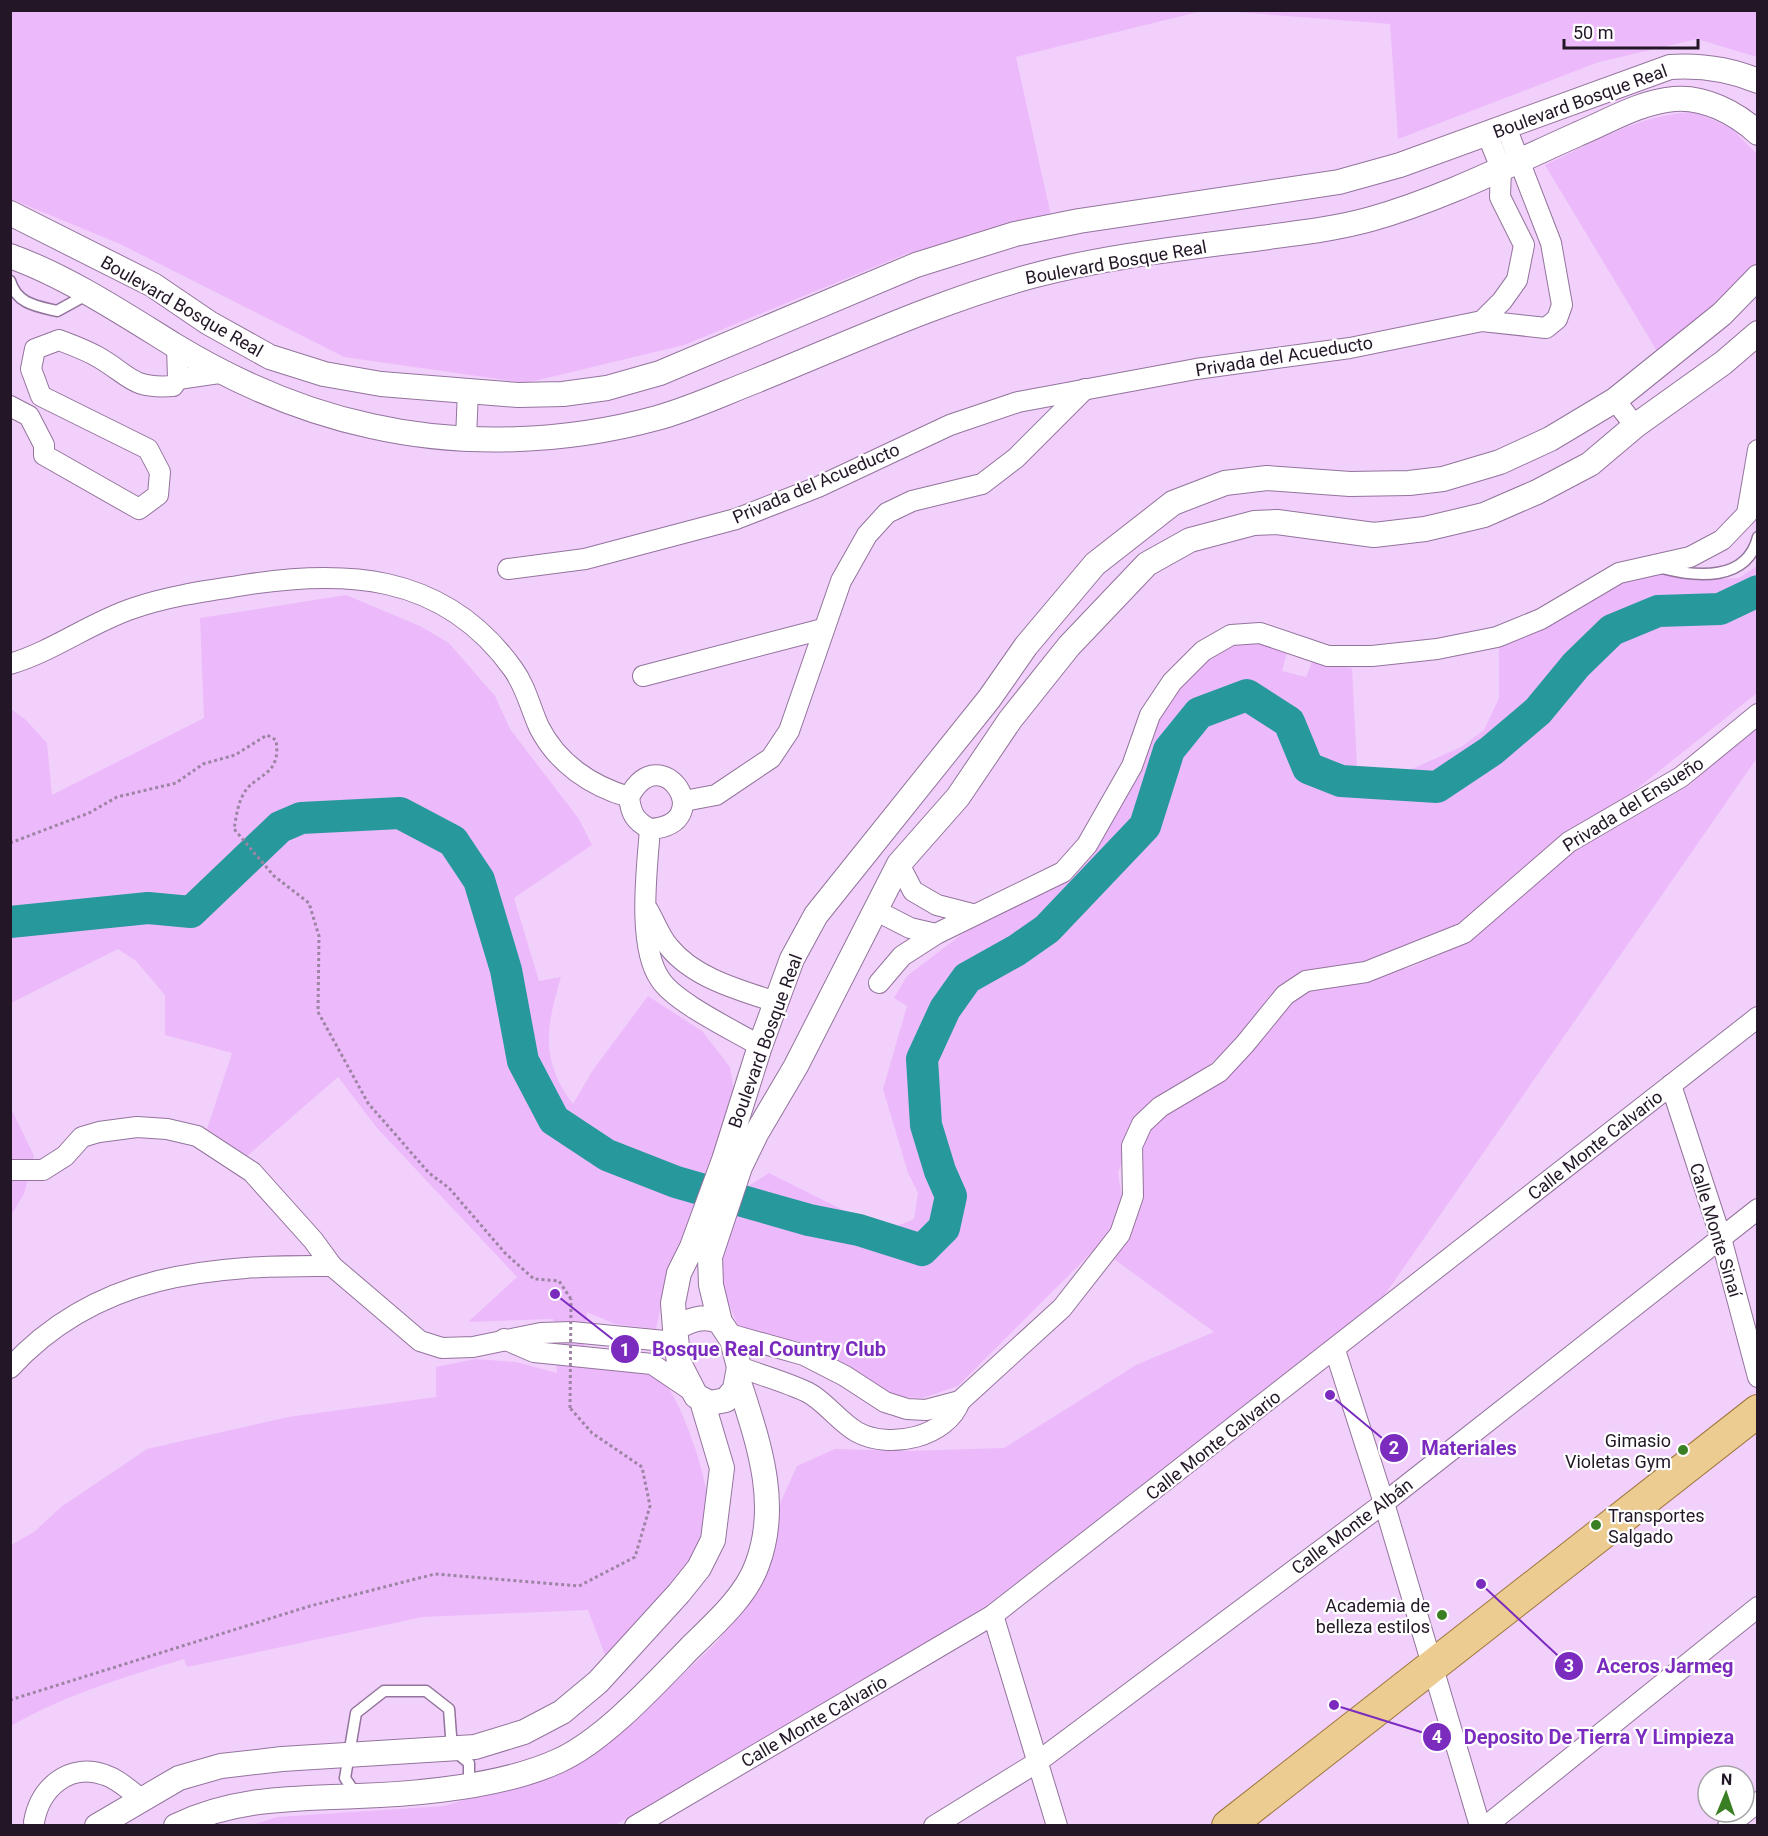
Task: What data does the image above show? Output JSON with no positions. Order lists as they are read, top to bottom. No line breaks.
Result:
{"streets":{"street":["Boulevard Bosque Real","Privada del Acueducto","Privada del Ensueño","Calle Monte Calvario","Calle Monte Sinaí","Calle Monte Albán"]},"crossings":[["Boulevard Bosque Real","Privada del Acueducto"],["Boulevard Bosque Real","Privada del Ensueño"],["Calle Monte Calvario","Calle Monte Sinaí"],["Calle Monte Sinaí","Calle Monte Albán"]],"places":["Bosque Real Country Club","Materiales","Gimasio Violetas Gym","Transportes Salgado","Aceros Jarmeg","Academia de belleza estilos","Deposito De Tierra Y Limpieza"],"scale_bar":"50 m","north":"top"}
